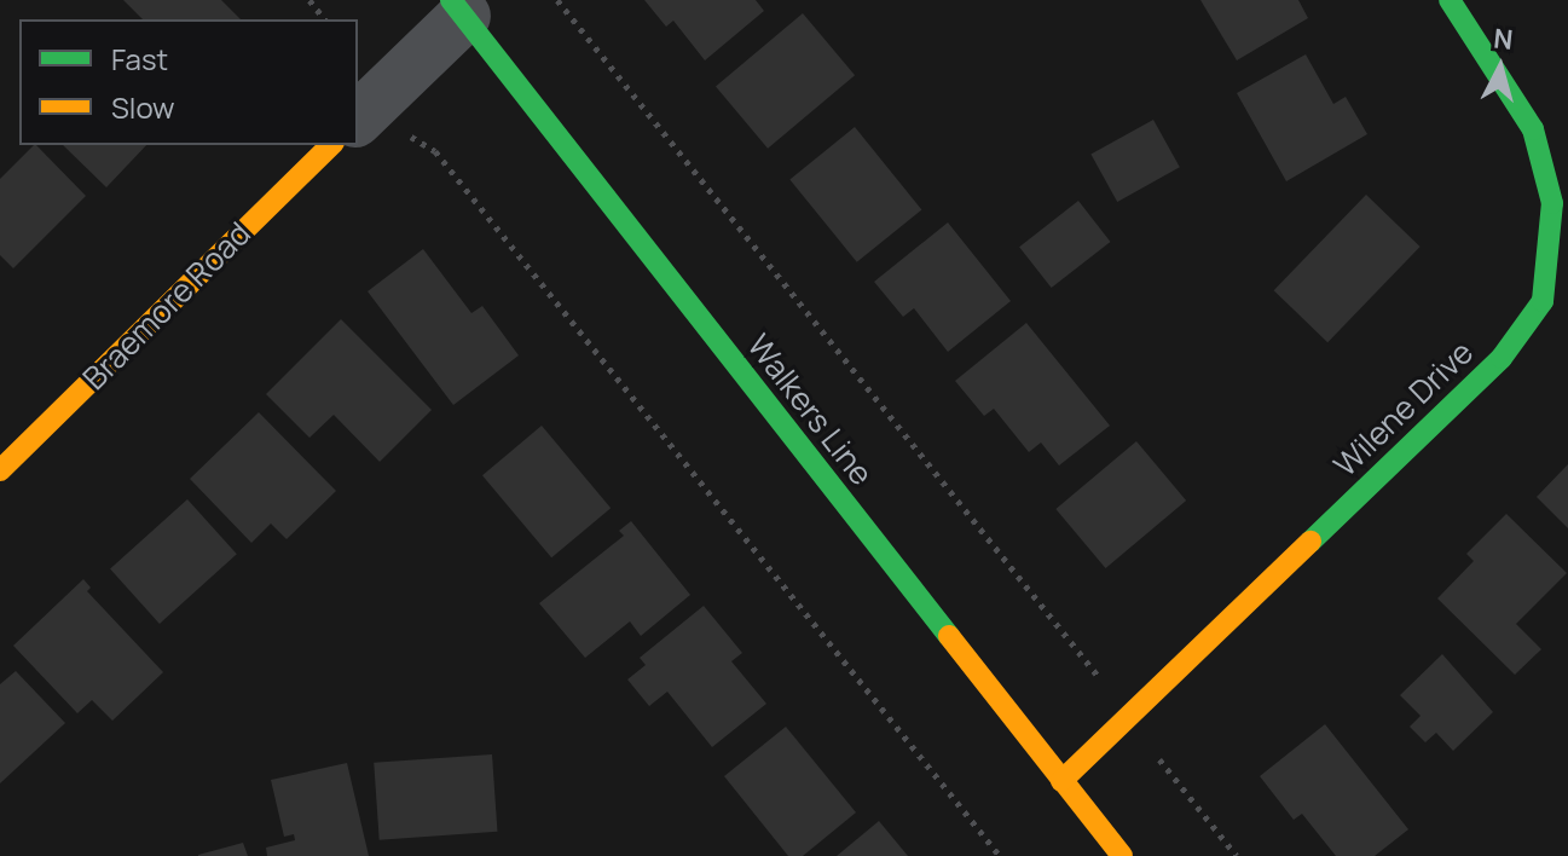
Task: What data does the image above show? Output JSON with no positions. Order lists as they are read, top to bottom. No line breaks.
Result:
{"streets":{"street":["Braemore Road","Wilene Drive","Walkers Line"]},"crossings":[["Braemore Road","Walkers Line"],["Wilene Drive","Walkers Line"]],"legend":["Fast","Slow"],"north":"top"}
